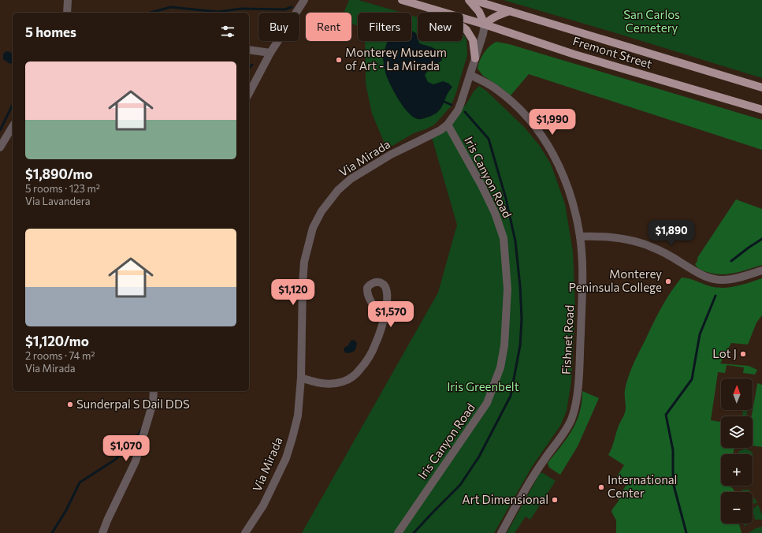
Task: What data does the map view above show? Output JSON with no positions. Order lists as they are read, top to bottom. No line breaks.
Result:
{"streets":{"main road":["Fremont Street"],"street":["Via Mirada","Iris Canyon Road","Fishnet Road"]},"crossings":[["Fremont Street","Via Mirada"],["Via Mirada","Iris Canyon Road"],["Via Mirada","Fishnet Road"]],"parks":["San Carlos Cemetery","Iris Greenbelt"],"places":["Monterey Museum of Art - La Mirada","Monterey Peninsula College","Lot J","Sunderpal S Dail DDS","International Center","Art Dimensional"],"north":"top","page":{"chip":["Buy","Rent","Filters","New"],"heading":"5 homes","list":[{"name":"$1,890/mo","note":"5 rooms · 123 m² · Via Lavandera"},{"name":"$1,120/mo","note":"2 rooms · 74 m² · Via Mirada"}],"price":["$1,990","$1,890","$1,120","$1,570","$1,070"],"map_buttons":["+","−"]}}
